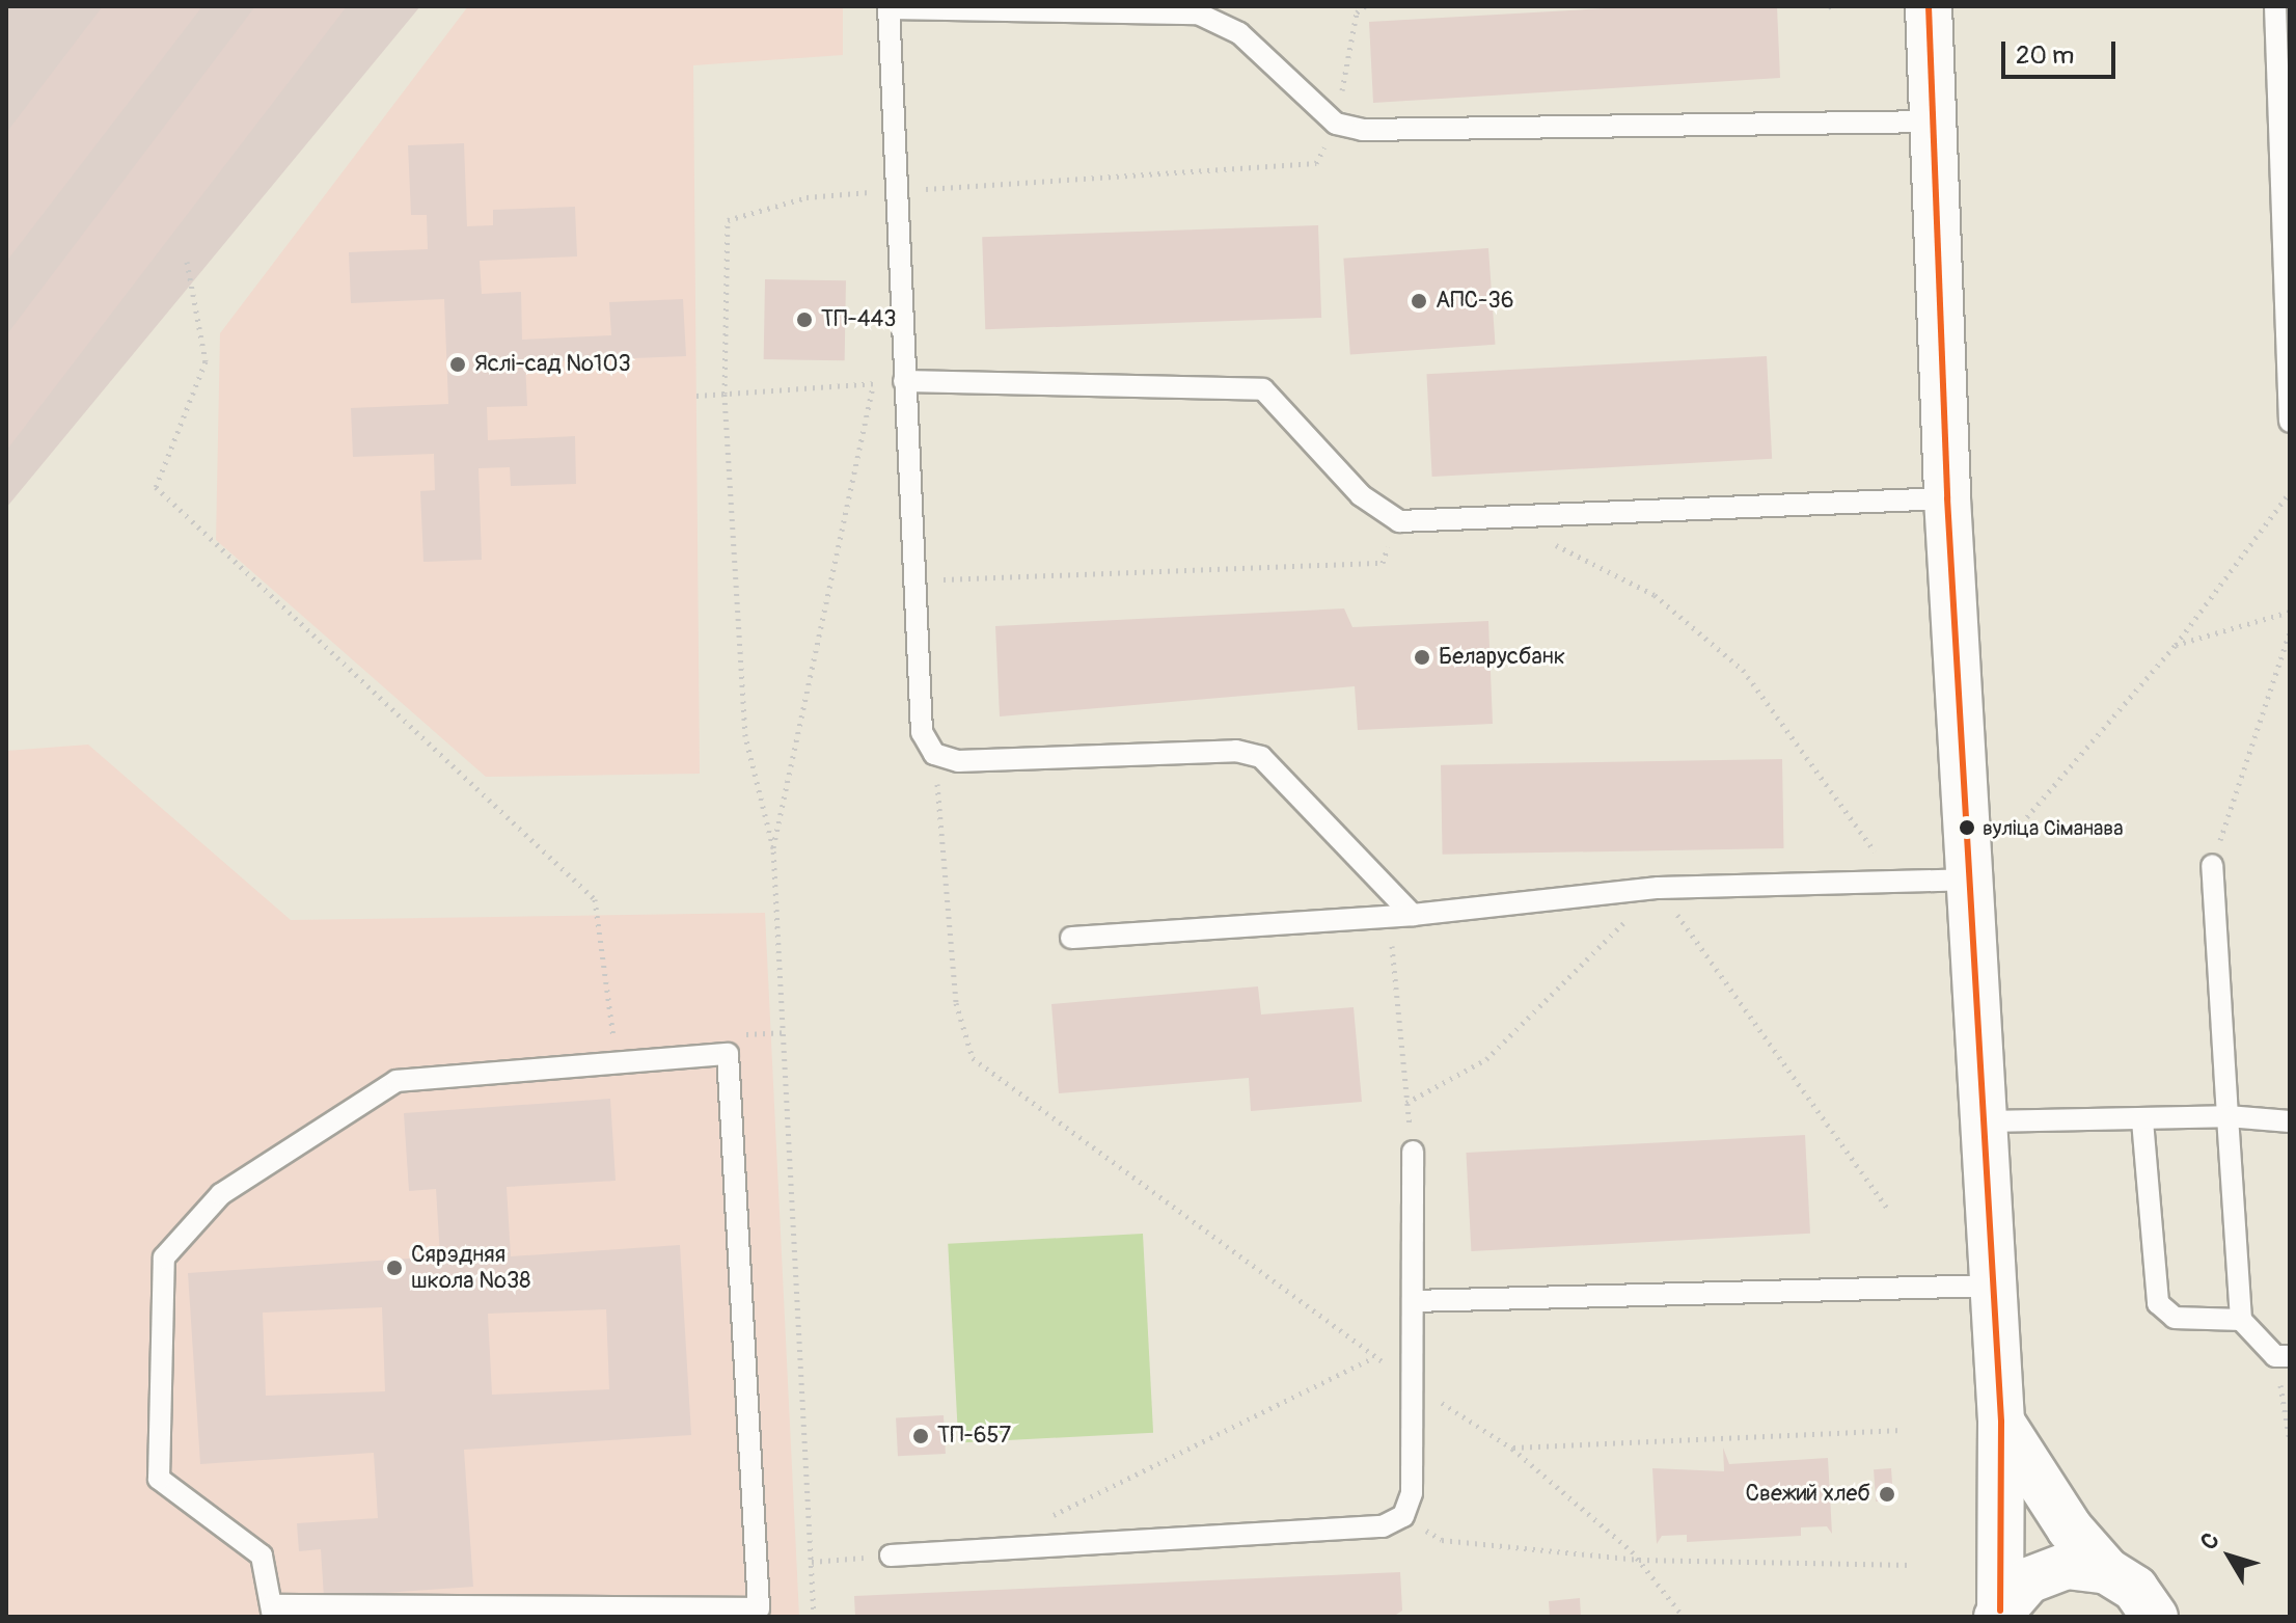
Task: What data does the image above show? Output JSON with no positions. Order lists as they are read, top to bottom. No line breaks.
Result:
{"places":["АПС-36","ТП-443","Яслі-сад №103","Беларусбанк","вуліца Сіманава","Сярэдняя школа №38","ТП-657","Свежий хлеб"],"scale_bar":"20 m","north":"top left"}
